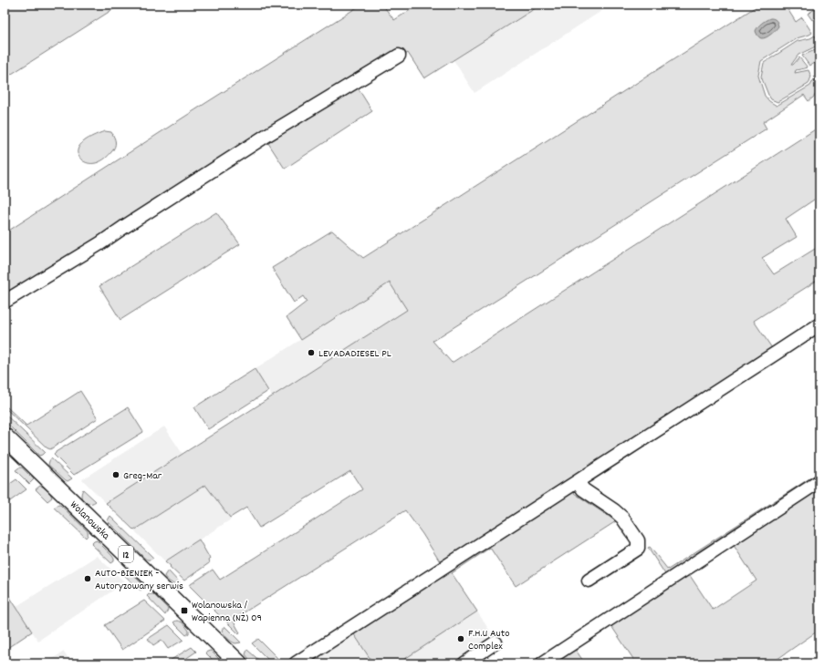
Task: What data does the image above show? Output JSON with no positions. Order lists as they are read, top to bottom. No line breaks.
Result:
{"streets":{"main road":["Wolanowska","12"]},"places":{"other":["LEVADADIESEL PL","Greg-Mar","AUTO-BIENIEK - Autoryzowany serwis","F.H.U Auto Complex"],"transit":["Wolanowska / Wapienna (NŻ) 09"]}}
